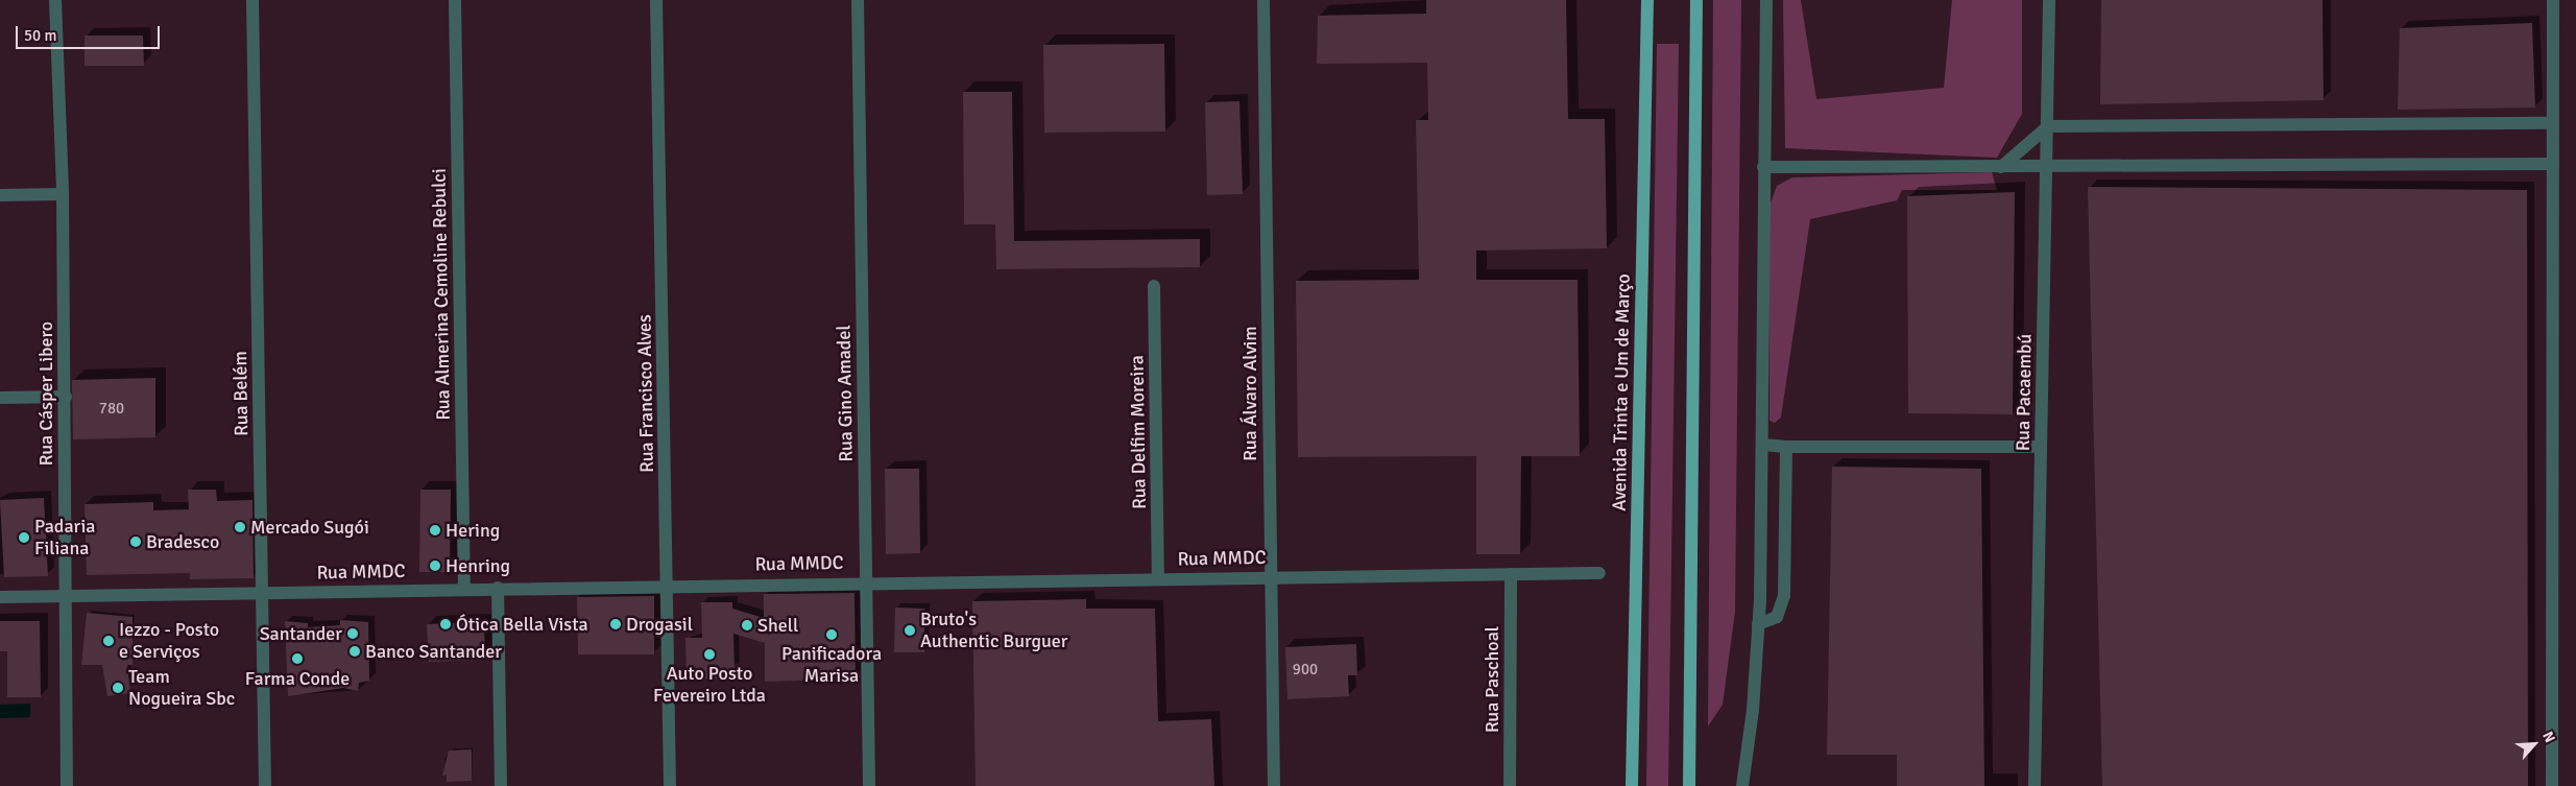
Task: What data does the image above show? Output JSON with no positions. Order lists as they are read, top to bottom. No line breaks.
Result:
{"streets":{"main road":["Avenida Trinta e Um de Março"],"street":["Rua Almerina Cemoline Rebulci","Rua Pacaembú","Rua Cásper Libero","Rua Belém","Rua Francisco Alves","Rua Gino Amadel","Rua Álvaro Alvim","Rua Delfim Moreira","Rua MMDC","Rua Paschoal"]},"crossings":[["Rua Almerina Cemoline Rebulci","Rua MMDC"],["Rua Cásper Libero","Rua MMDC"],["Rua Belém","Rua MMDC"],["Rua Francisco Alves","Rua MMDC"],["Rua Gino Amadel","Rua MMDC"],["Rua Álvaro Alvim","Rua MMDC"],["Rua Delfim Moreira","Rua MMDC"],["Rua MMDC","Rua Paschoal"]],"places":["Mercado Sugói","Hering","Padaria Filiana","Bradesco","Henring","Ótica Bella Vista","Drogasil","Shell","Bruto's Authentic Burguer","Santander","Panificadora Marisa","Iezzo - Posto e Serviços","Banco Santander","Auto Posto Fevereiro Ltda","Farma Conde","Team Nogueira Sbc"],"house_numbers":["780","900"],"scale_bar":"50 m","north":"top right"}
